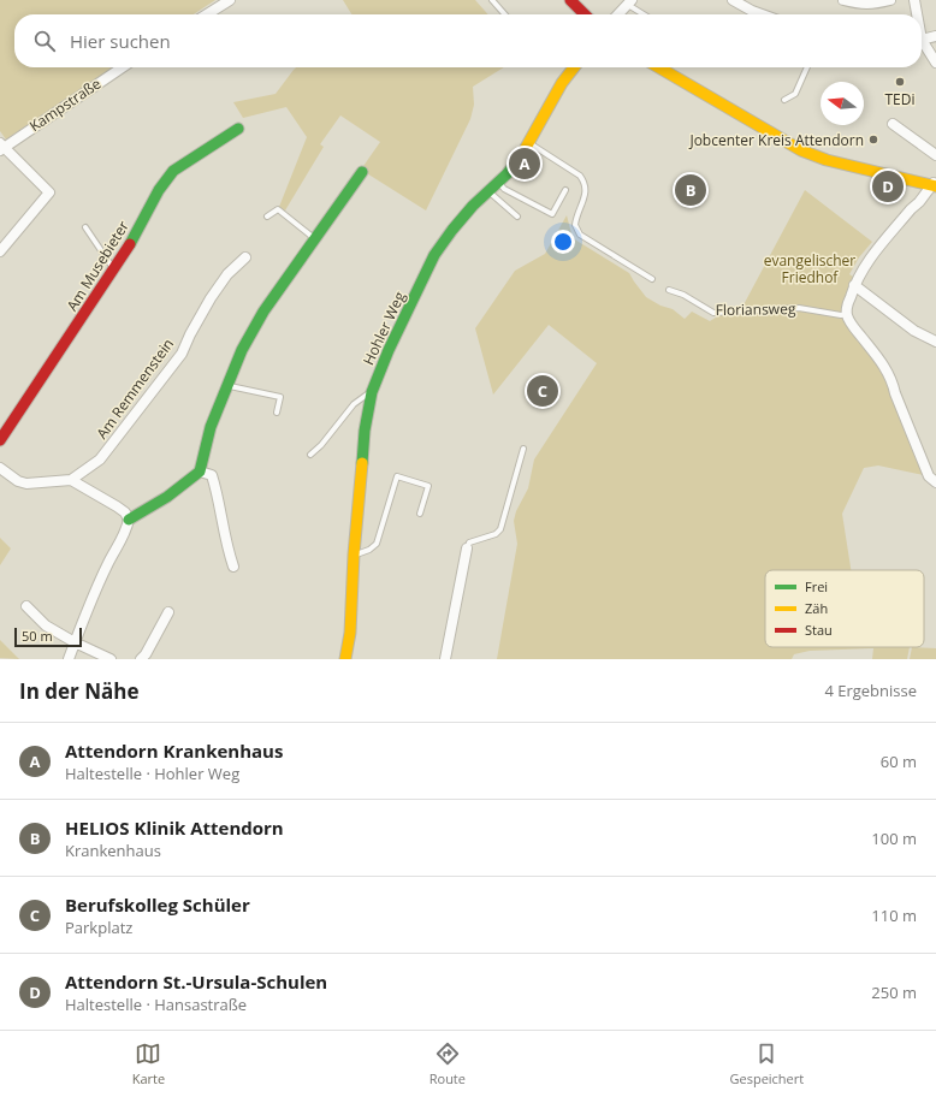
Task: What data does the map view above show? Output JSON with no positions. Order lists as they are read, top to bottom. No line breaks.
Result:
{"streets":{"street":["Kampstraße","Am Musebieter","Hohler Weg","Am Remmenstein"],"lane":["Floriansweg"]},"parks":["evangelischer Friedhof"],"places":["TEDi","Jobcenter Kreis Attendorn"],"legend":["Frei","Zäh","Stau"],"scale_bar":"50 m","north":"left","page":{"search":"Hier suchen","pins":["A","D","B","C"],"scale":"50 m","heading":["In der Nähe","4 Ergebnisse"],"list":[{"mark":"A","name":"Attendorn Krankenhaus","note":"Haltestelle · Hohler Weg","value":"60 m"},{"mark":"B","name":"HELIOS Klinik Attendorn","note":"Krankenhaus","value":"100 m"},{"mark":"C","name":"Berufskolleg Schüler","note":"Parkplatz","value":"110 m"},{"mark":"D","name":"Attendorn St.-Ursula-Schulen","note":"Haltestelle · Hansastraße","value":"250 m"}],"nav":["Karte","Route","Gespeichert"]}}
